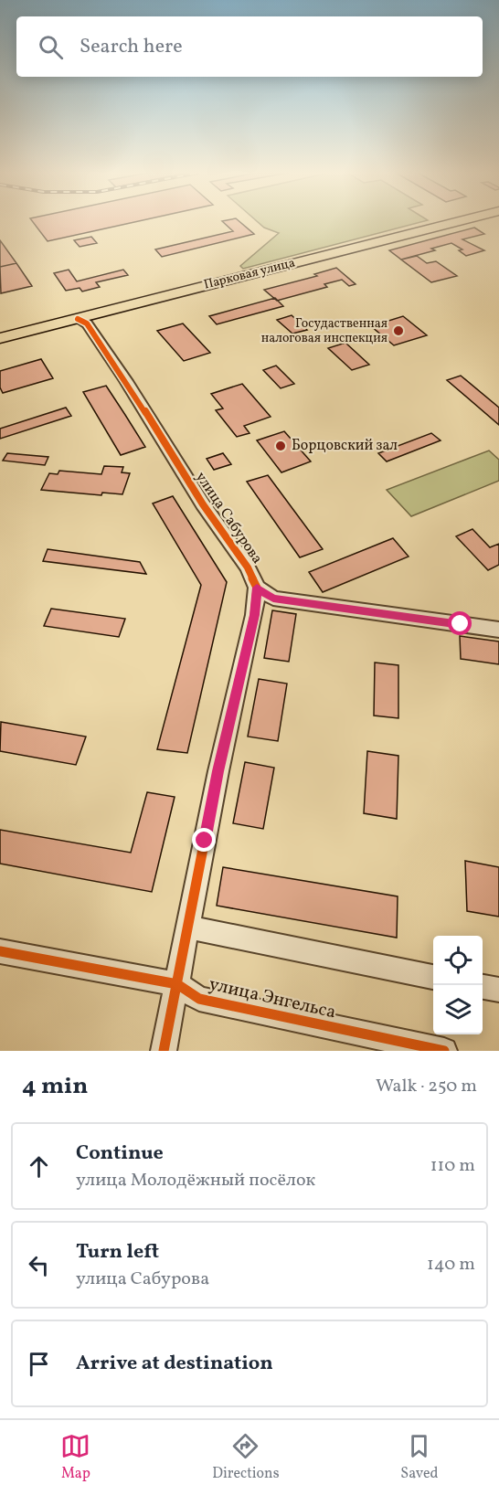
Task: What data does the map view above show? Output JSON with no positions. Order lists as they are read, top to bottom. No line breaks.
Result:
{"streets":{"main road":["Парковая улица"],"street":["улица Сабурова","улица Энгельса"]},"crossings":[["Парковая улица","улица Сабурова"],["улица Сабурова","улица Энгельса"]],"places":["Госудаственная налоговая инспекция","Борцовский зал"],"page":{"search":"Search here","heading":["4 min","Walk · 250 m"],"list":[["Continue","улица Молодёжный посёлок","110 m"],["Turn left","улица Сабурова","140 m"],"Arrive at destination"],"nav":["Map","Directions","Saved"]}}
